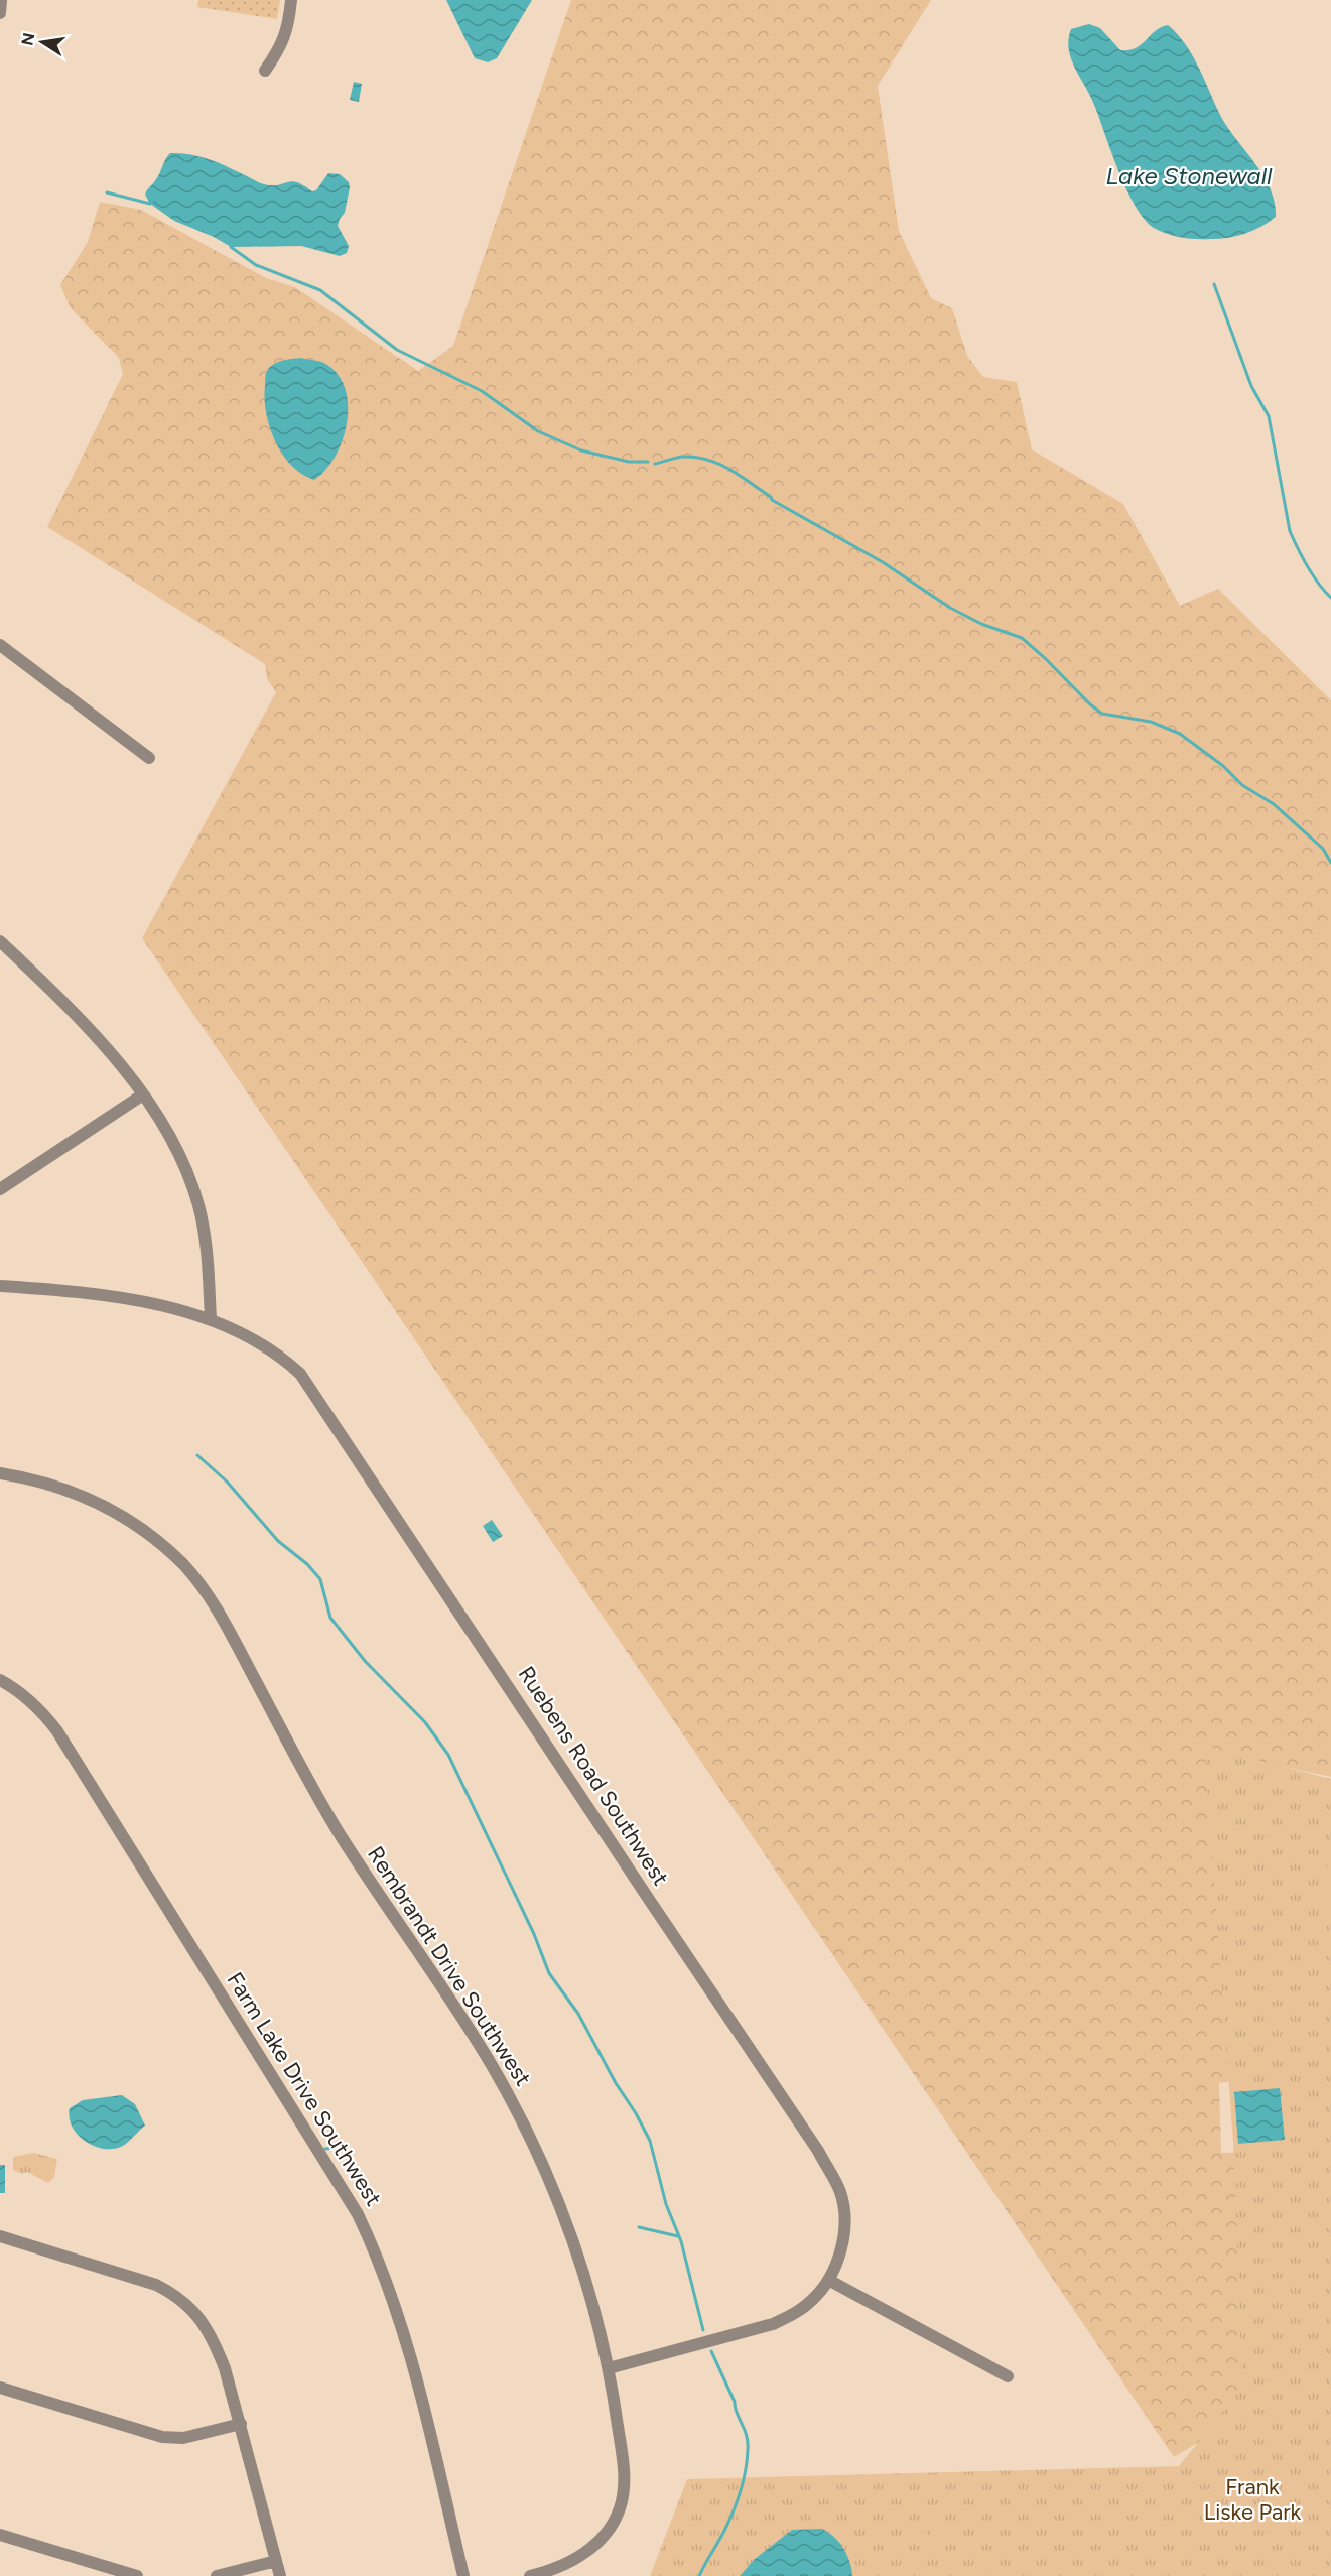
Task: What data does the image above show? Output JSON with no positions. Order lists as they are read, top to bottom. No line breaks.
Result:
{"streets":{"street":["Ruebens Road Southwest","Rembrandt Drive Southwest","Farm Lake Drive Southwest"]},"crossings":[["Ruebens Road Southwest","Rembrandt Drive Southwest"]],"water":["Lake Stonewall"],"parks":["Frank Liske Park"],"north":"left"}
